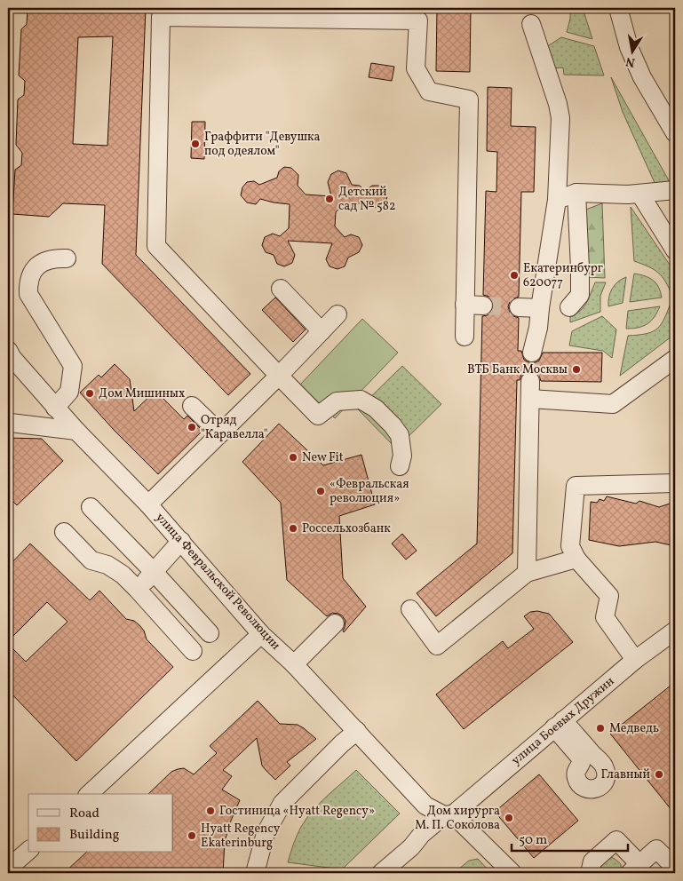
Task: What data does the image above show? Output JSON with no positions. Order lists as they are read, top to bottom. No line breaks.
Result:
{"streets":{"street":["улица Февральской Революции","улица Боевых Дружин"]},"crossings":[["улица Февральской Революции","улица Боевых Дружин"]],"places":["Граффити \"Девушка под одеялом\"","Детский сад № 582","Екатеринбург 620077","ВТБ Банк Москвы","Дом Мишиных","Отряд \"Каравелла\"","New Fit","«Февральская революция»","Россельхозбанк","Медведь","Главный","Гостиница «Hyatt Regency»","Дом хирурга М. П. Соколова","Hyatt Regency Ekaterinburg"],"legend":["Road","Building"],"scale_bar":"50 m","north":"bottom"}
